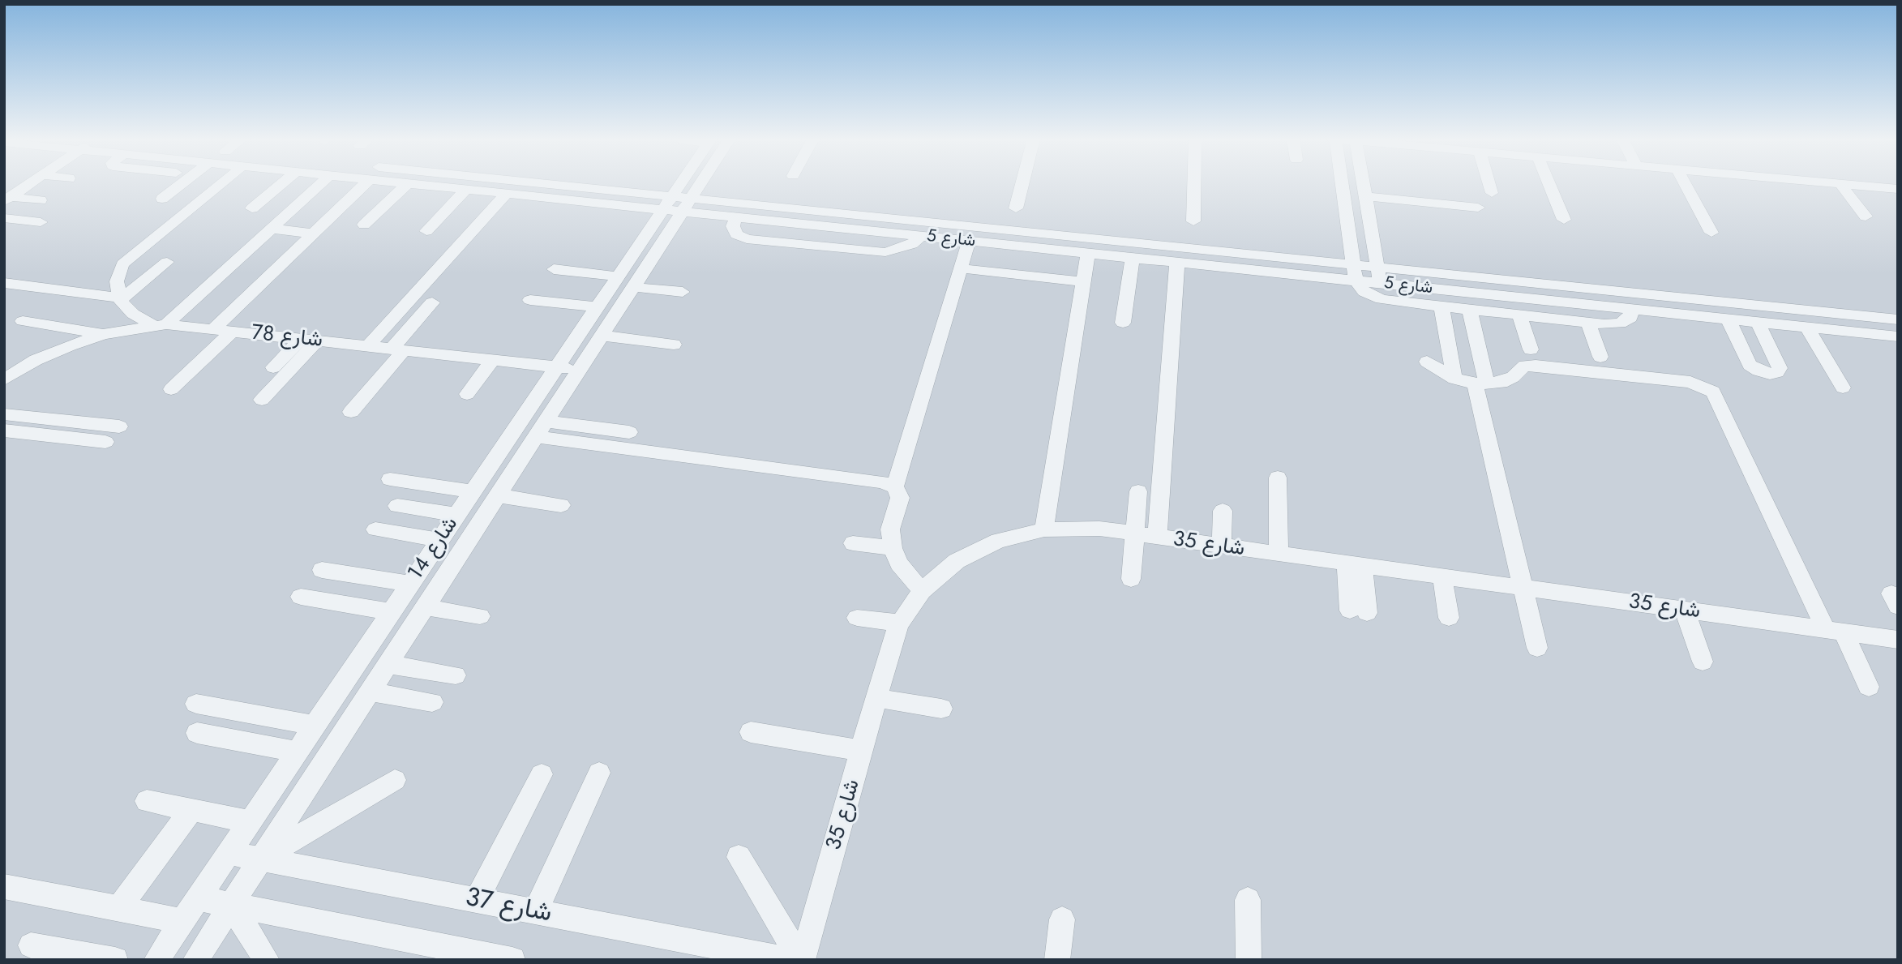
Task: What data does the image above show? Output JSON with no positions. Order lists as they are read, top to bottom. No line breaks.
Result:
{"streets":{"street":["شارع 5","شارع 78","شارع 35","شارع 14","شارع 37"]},"crossings":[["شارع 5","شارع 14"],["شارع 78","شارع 14"],["شارع 14","شارع 37"]]}
